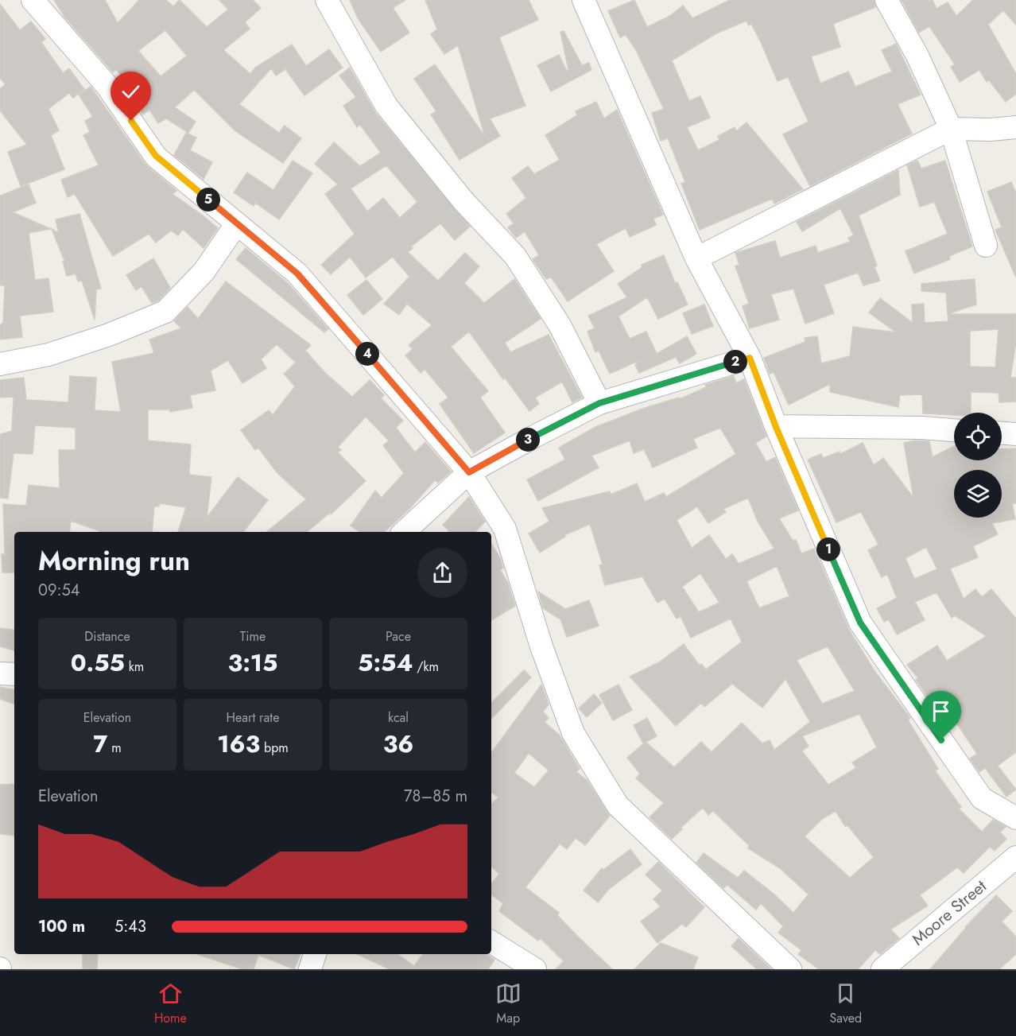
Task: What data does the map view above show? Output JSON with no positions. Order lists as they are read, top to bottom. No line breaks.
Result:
{"streets":{"street":["Moore Street"]},"page":{"pins":["5","4","2","3","1"],"heading":["Morning run","09:54"],"stats":[["Distance","0.55 km"],["Time","3:15"],["Pace","5:54 /km"],["Elevation","7 m"],["Heart rate","163 bpm"],["kcal","36"]],"chart":["Elevation","78–85 m"],"list":[{"name":"100 m","note":"5:43"}],"tabs":["Home","Map","Saved"]}}
